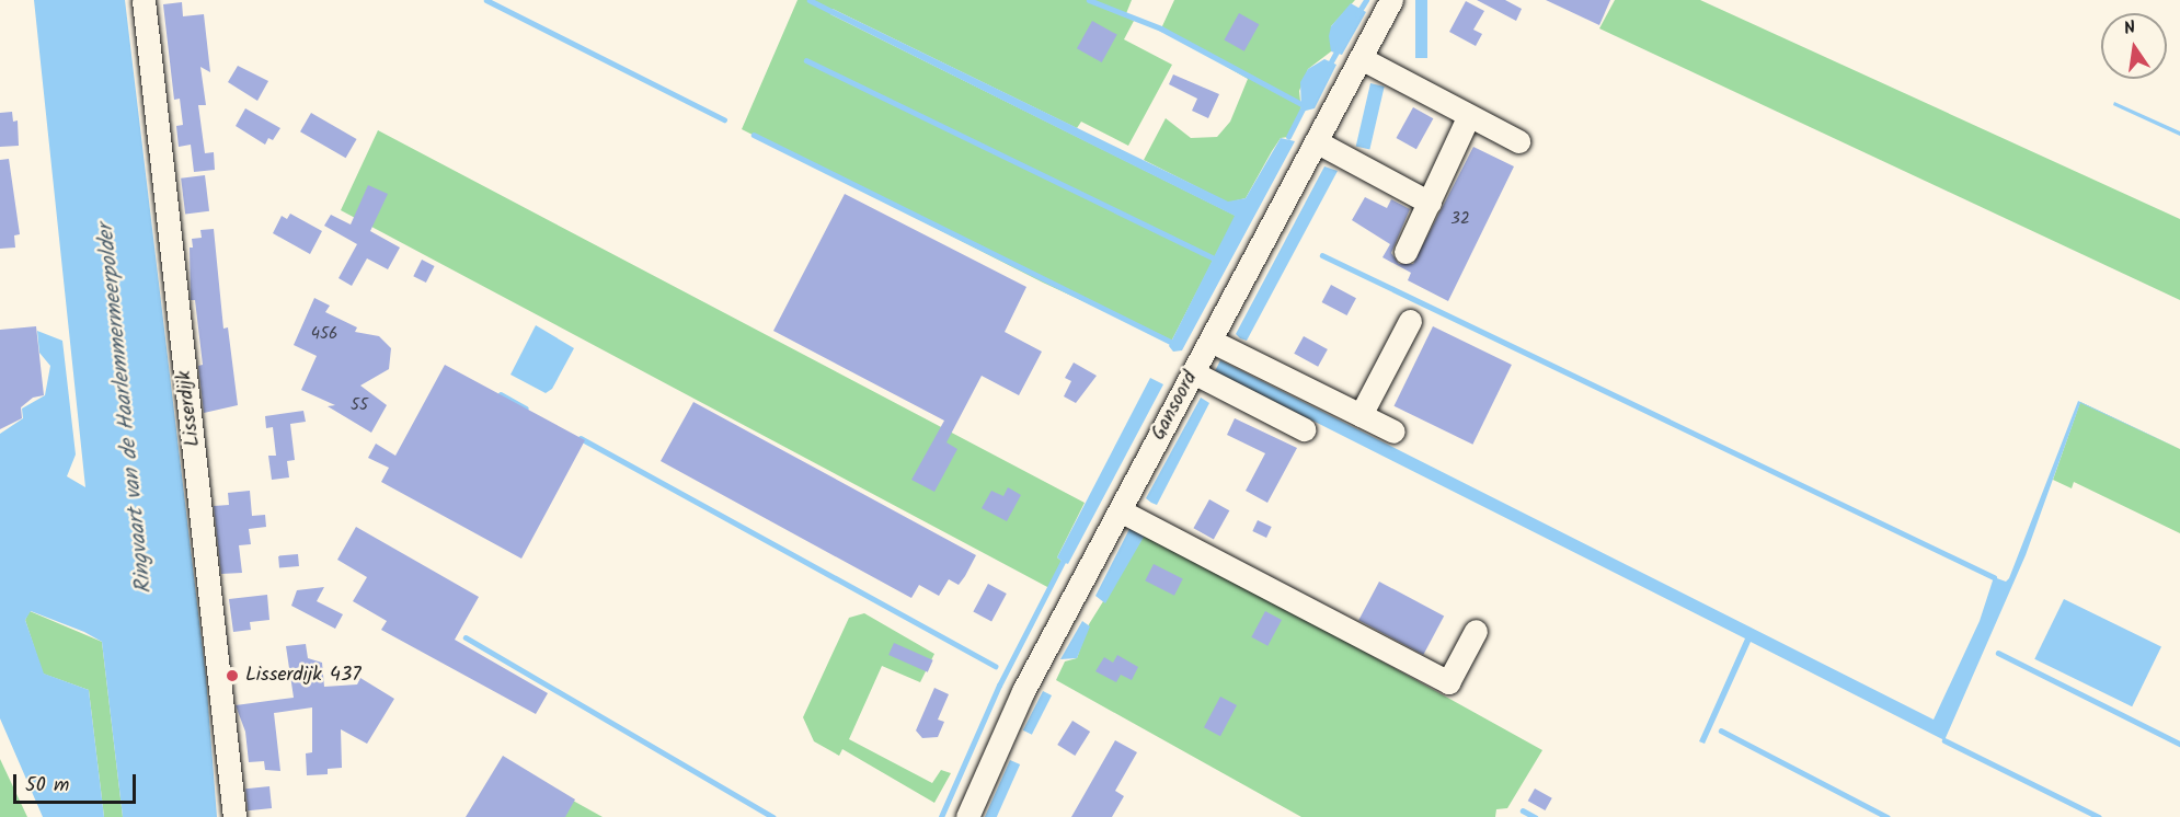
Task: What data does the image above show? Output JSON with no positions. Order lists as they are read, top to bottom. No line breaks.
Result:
{"streets":{"street":["Gansoord","Lisserdijk"]},"water":["Ringvaart van de Haarlemmermeerpolder"],"places":["Lisserdijk 437"],"house_numbers":["32","456","55"],"scale_bar":"50 m","north":"top"}
